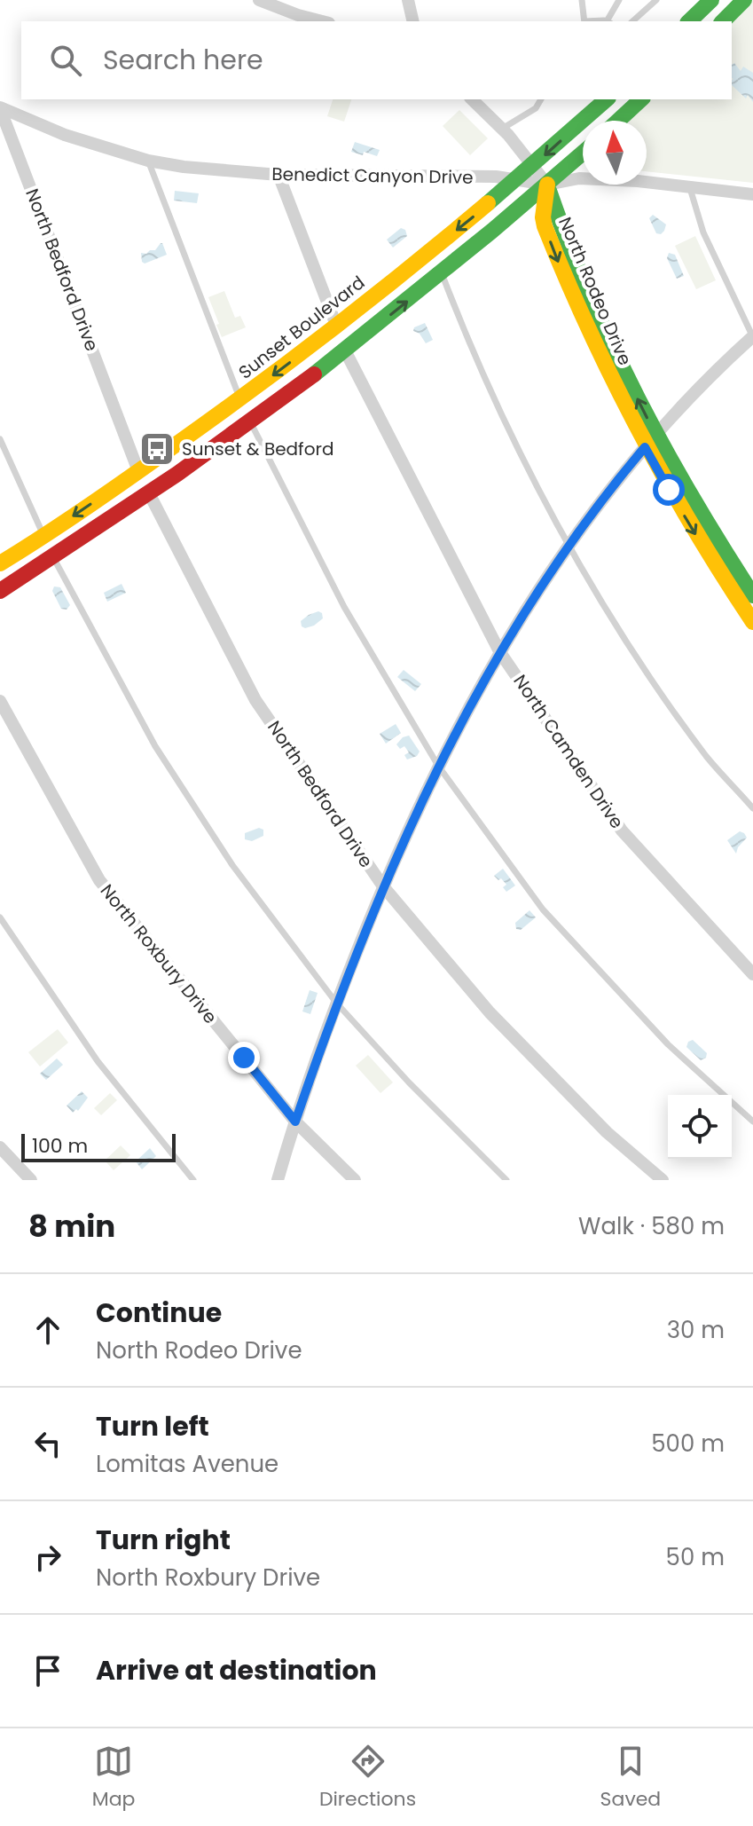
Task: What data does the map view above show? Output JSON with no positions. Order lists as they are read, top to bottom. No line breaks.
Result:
{"streets":{"main road":["North Rodeo Drive","Sunset Boulevard"],"street":["Benedict Canyon Drive","North Bedford Drive","North Camden Drive","North Roxbury Drive"]},"crossings":[["Benedict Canyon Drive","North Bedford Drive"],["Benedict Canyon Drive","North Rodeo Drive"],["Benedict Canyon Drive","Sunset Boulevard"],["North Bedford Drive","Sunset Boulevard"]],"places":{"bus stop":["Sunset & Bedford"]},"scale_bar":"100 m","north":"top","page":{"search":"Search here","scale":"100 m","heading":["8 min","Walk · 580 m"],"list":[["Continue","North Rodeo Drive","30 m"],["Turn left","Lomitas Avenue","500 m"],["Turn right","North Roxbury Drive","50 m"],"Arrive at destination"],"nav":["Map","Directions","Saved"]}}
